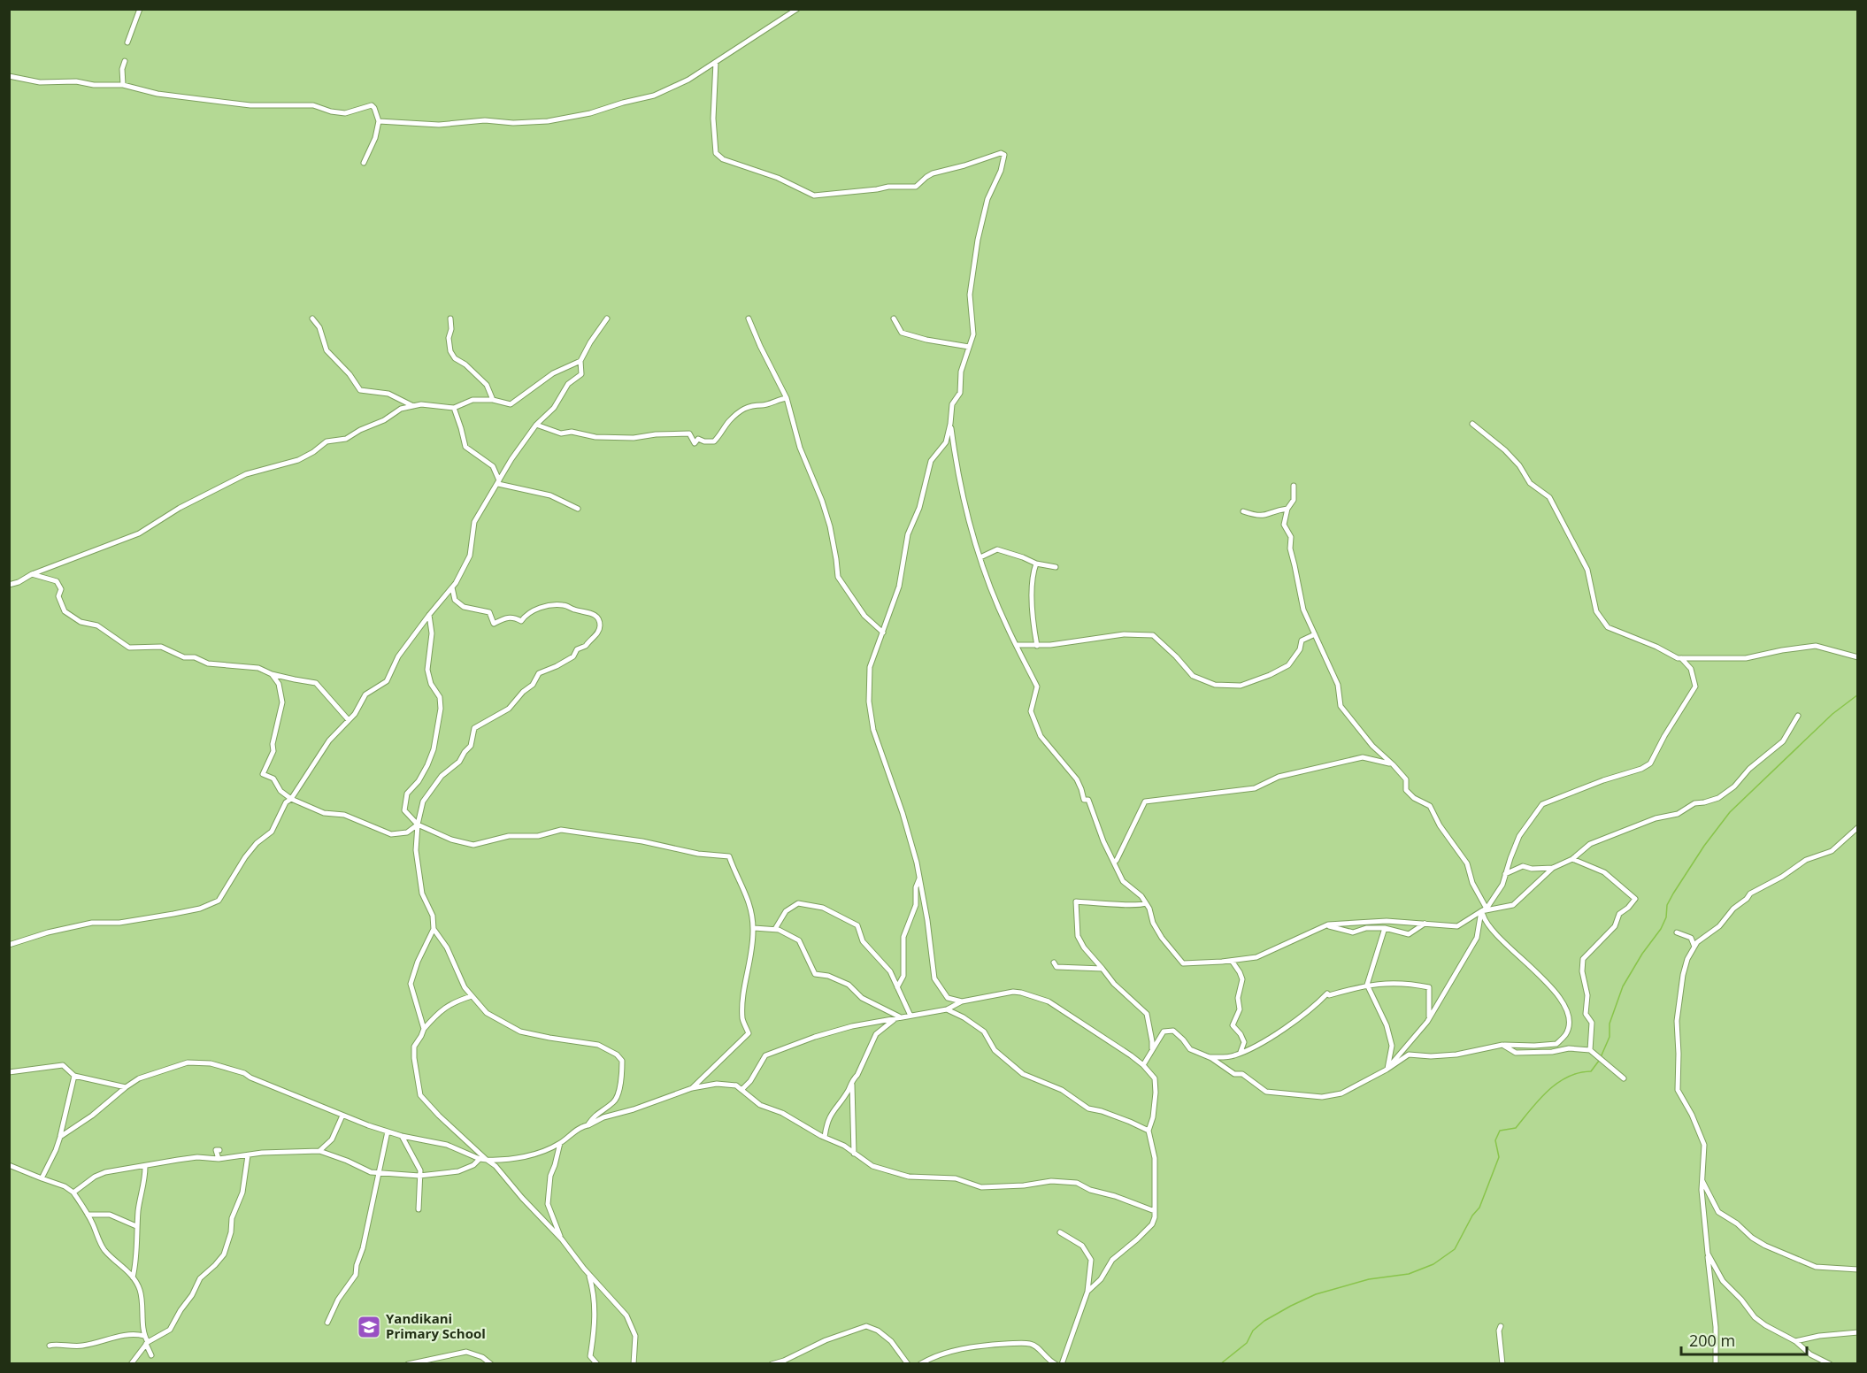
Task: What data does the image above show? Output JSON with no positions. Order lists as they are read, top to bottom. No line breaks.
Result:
{"places":{"school or university":["Yandikani Primary School"]},"scale_bar":"200 m"}
